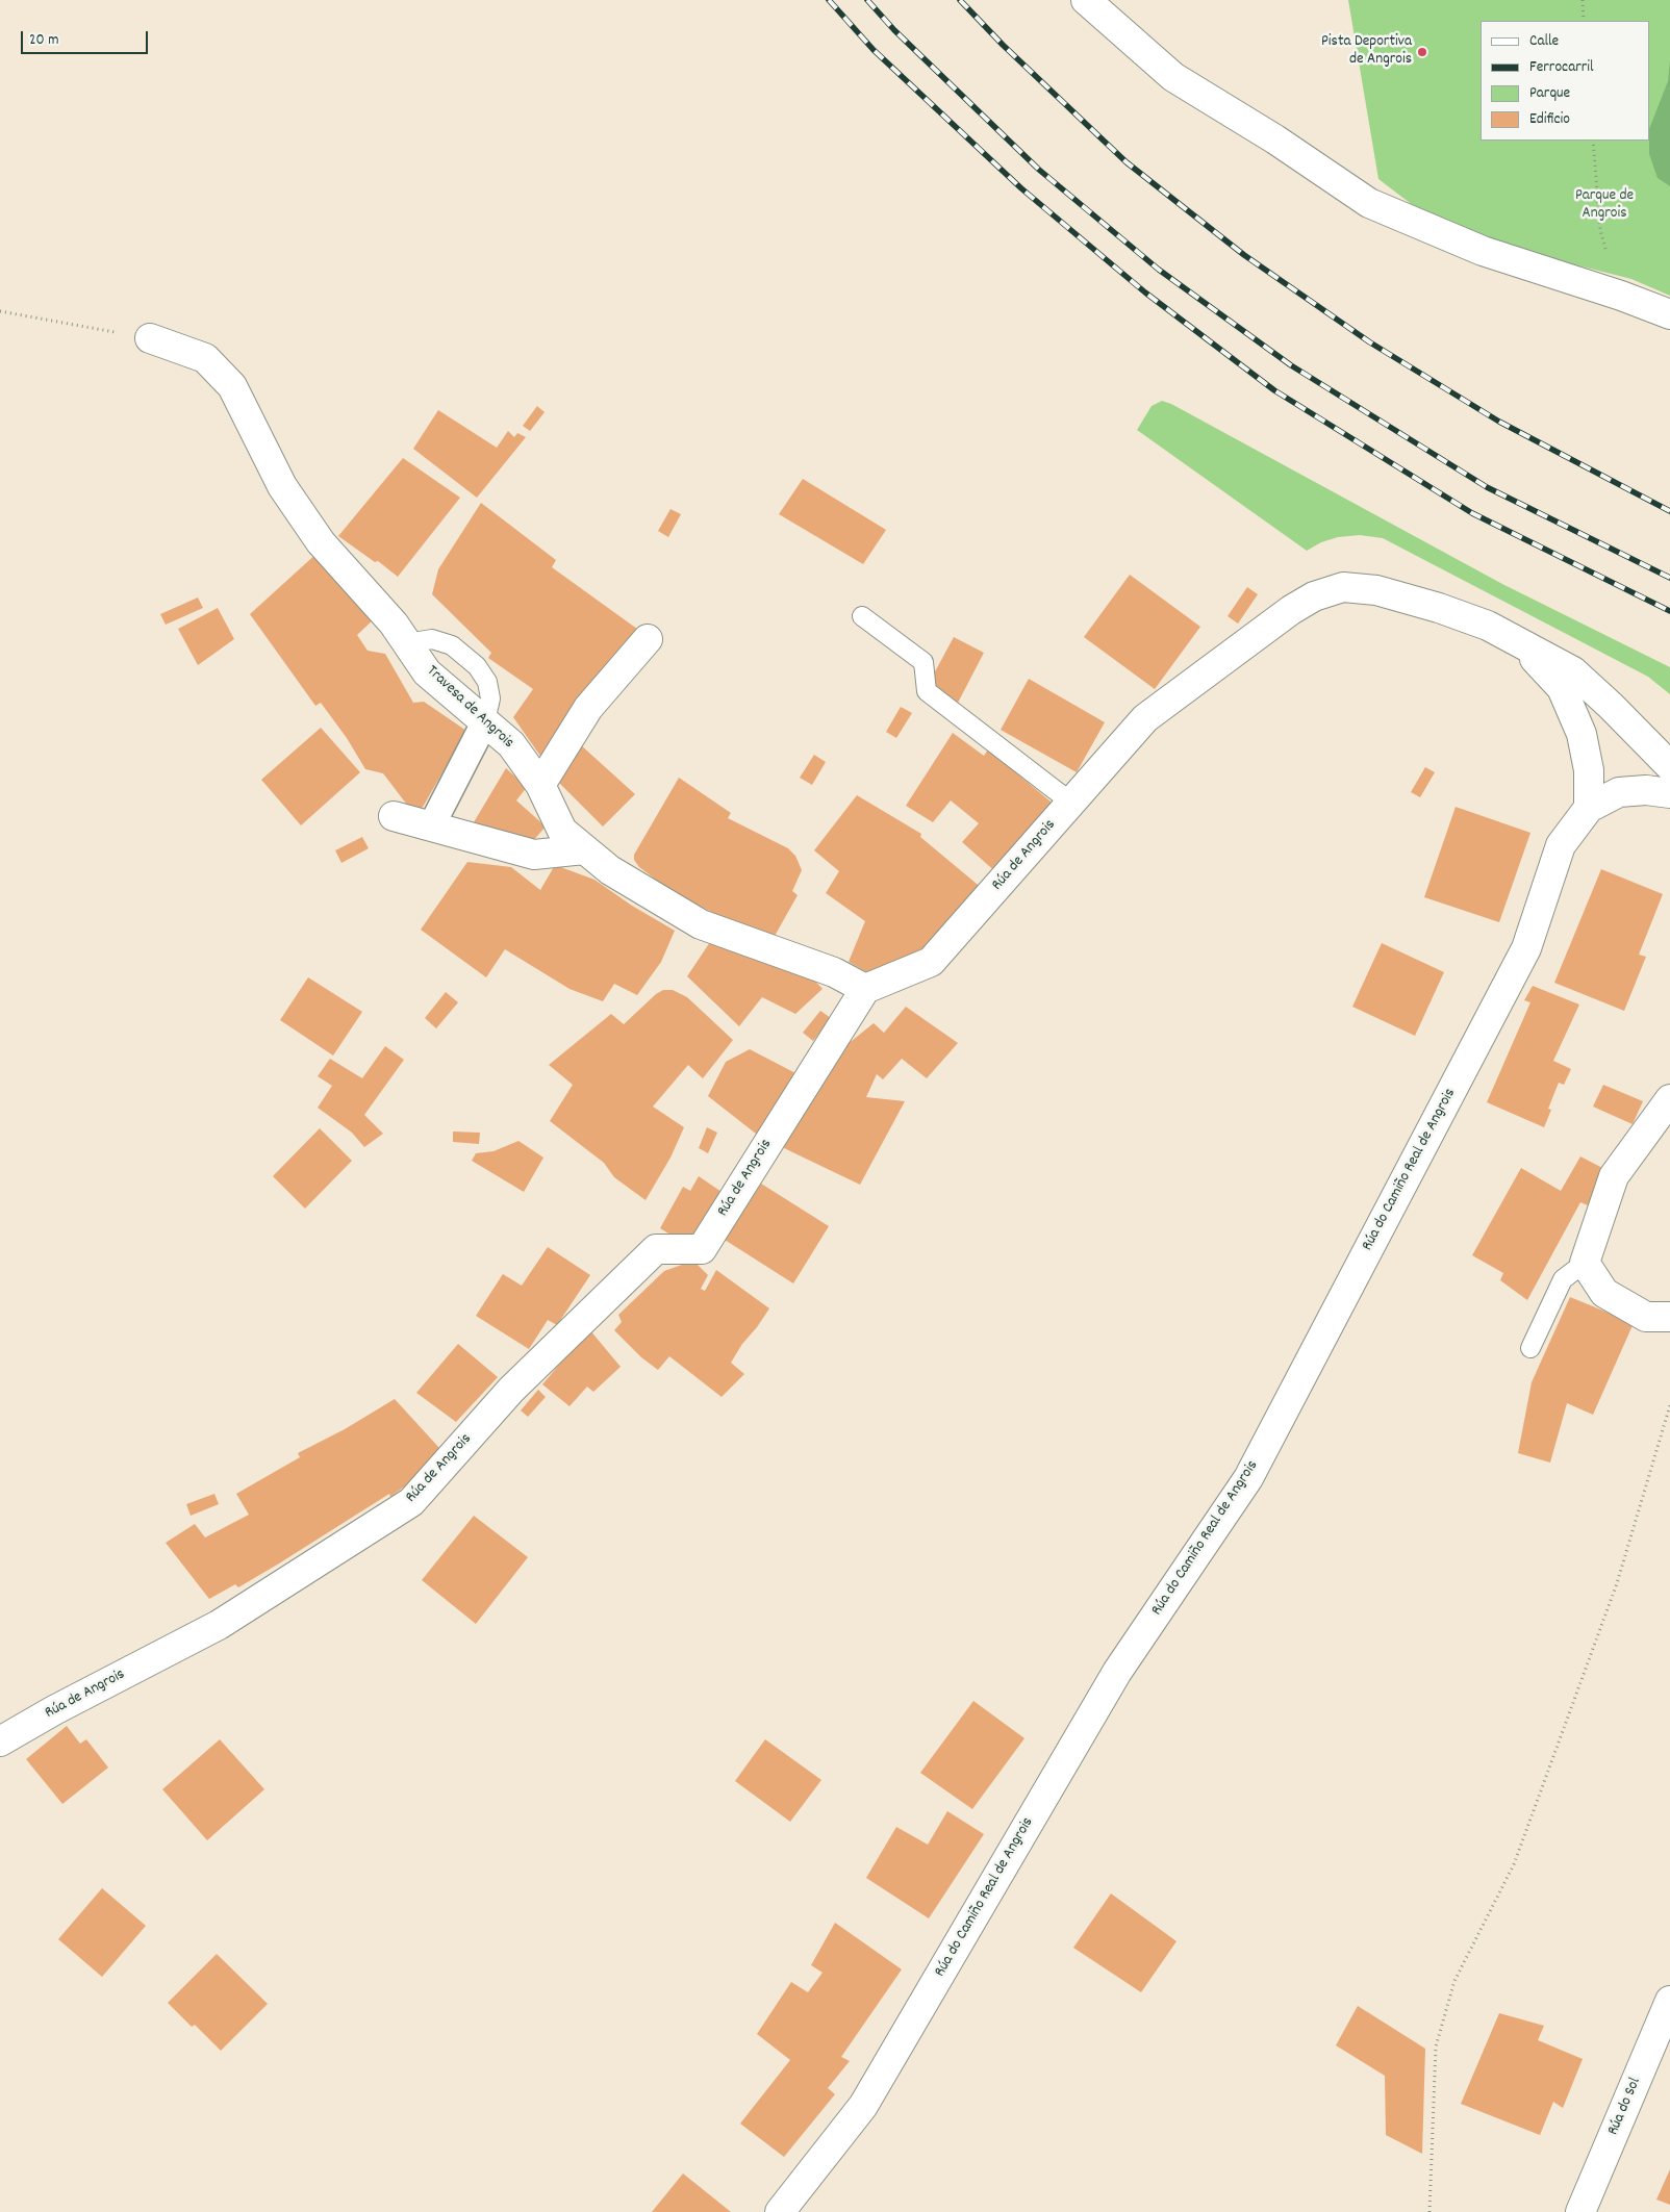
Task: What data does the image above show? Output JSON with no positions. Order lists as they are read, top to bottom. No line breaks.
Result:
{"streets":{"street":["Travesa de Angrois","Rúa de Angrois","Rúa do Camiño Real de Angrois","Rúa do Sol"]},"crossings":[["Travesa de Angrois","Rúa de Angrois"]],"parks":["Parque de Angrois"],"places":["Pista Deportiva de Angrois"],"legend":["Calle","Ferrocarril","Parque","Edificio"],"scale_bar":"20 m"}
